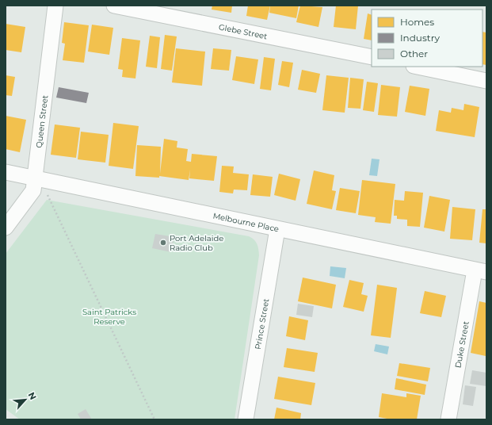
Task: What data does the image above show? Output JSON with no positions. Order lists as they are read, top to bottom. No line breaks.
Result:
{"streets":{"street":["Glebe Street","Queen Street","Melbourne Place","Prince Street","Duke Street"]},"crossings":[["Queen Street","Melbourne Place"],["Melbourne Place","Prince Street"],["Melbourne Place","Duke Street"]],"parks":["Saint Patricks Reserve"],"places":["Port Adelaide Radio Club"],"legend":["Homes","Industry","Other"],"north":"top right"}
